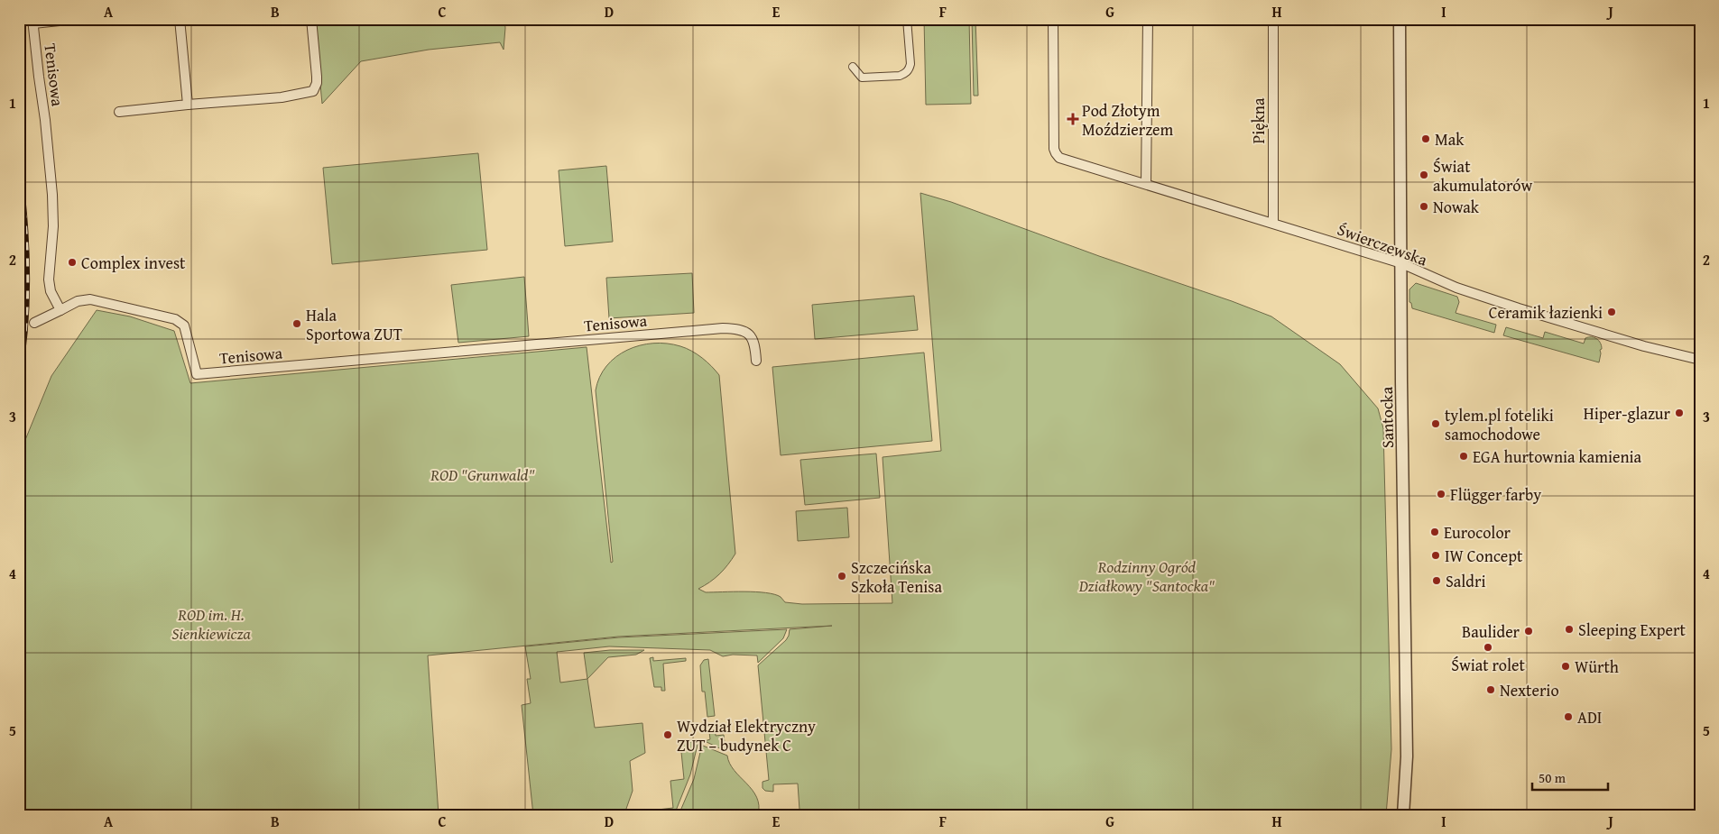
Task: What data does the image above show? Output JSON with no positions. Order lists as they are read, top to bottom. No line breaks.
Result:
{"streets":{"street":["Tenisowa","Piękna","Świerczewska","Santocka"]},"crossings":[["Piękna","Świerczewska"],["Świerczewska","Santocka"]],"parks":["ROD \"Grunwald\"","Rodzinny Ogród Działkowy \"Santocka\"","ROD im. H. Sienkiewicza"],"places":{"health":["Pod Złotym Moździerzem"],"other":["Mak","Świat akumulatorów","Nowak","Complex invest","Ceramik łazienki","Hala Sportowa ZUT","Hiper-glazur","tylem.pl foteliki samochodowe","EGA hurtownia kamienia","Flügger farby","Eurocolor","IW Concept","Szczecińska Szkoła Tenisa","Saldri","Sleeping Expert","Baulider","Świat rolet","Würth","Nexterio","ADI","Wydział Elektryczny ZUT – budynek C"]},"scale_bar":"50 m","grid":{"columns":["A","B","C","D","E","F","G","H","I","J"],"rows":["1","2","3","4","5"]}}
